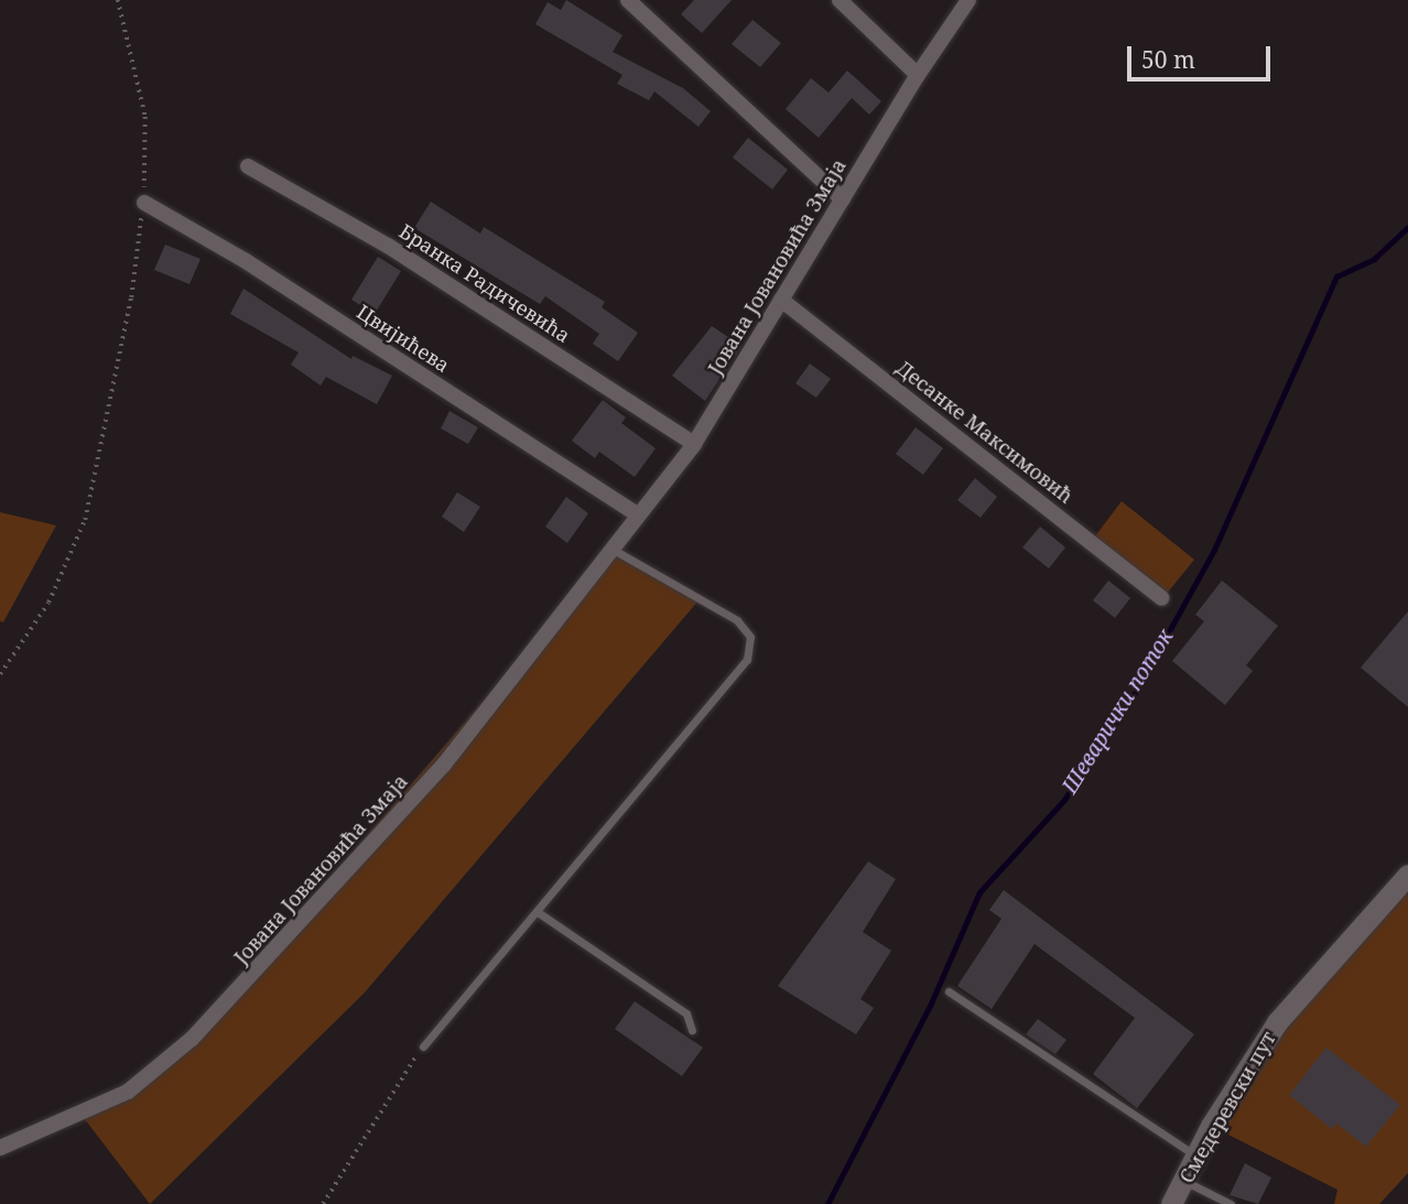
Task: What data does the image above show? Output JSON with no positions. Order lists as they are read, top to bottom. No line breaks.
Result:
{"streets":{"main road":["Смедеревски пут"],"street":["Јована Јовановића Змаја","Бранка Радичевића","Цвијићева","Десанке Максимовић"]},"crossings":[["Јована Јовановића Змаја","Бранка Радичевића"],["Јована Јовановића Змаја","Цвијићева"],["Јована Јовановића Змаја","Десанке Максимовић"]],"water":["Шеварички поток"],"scale_bar":"50 m"}
